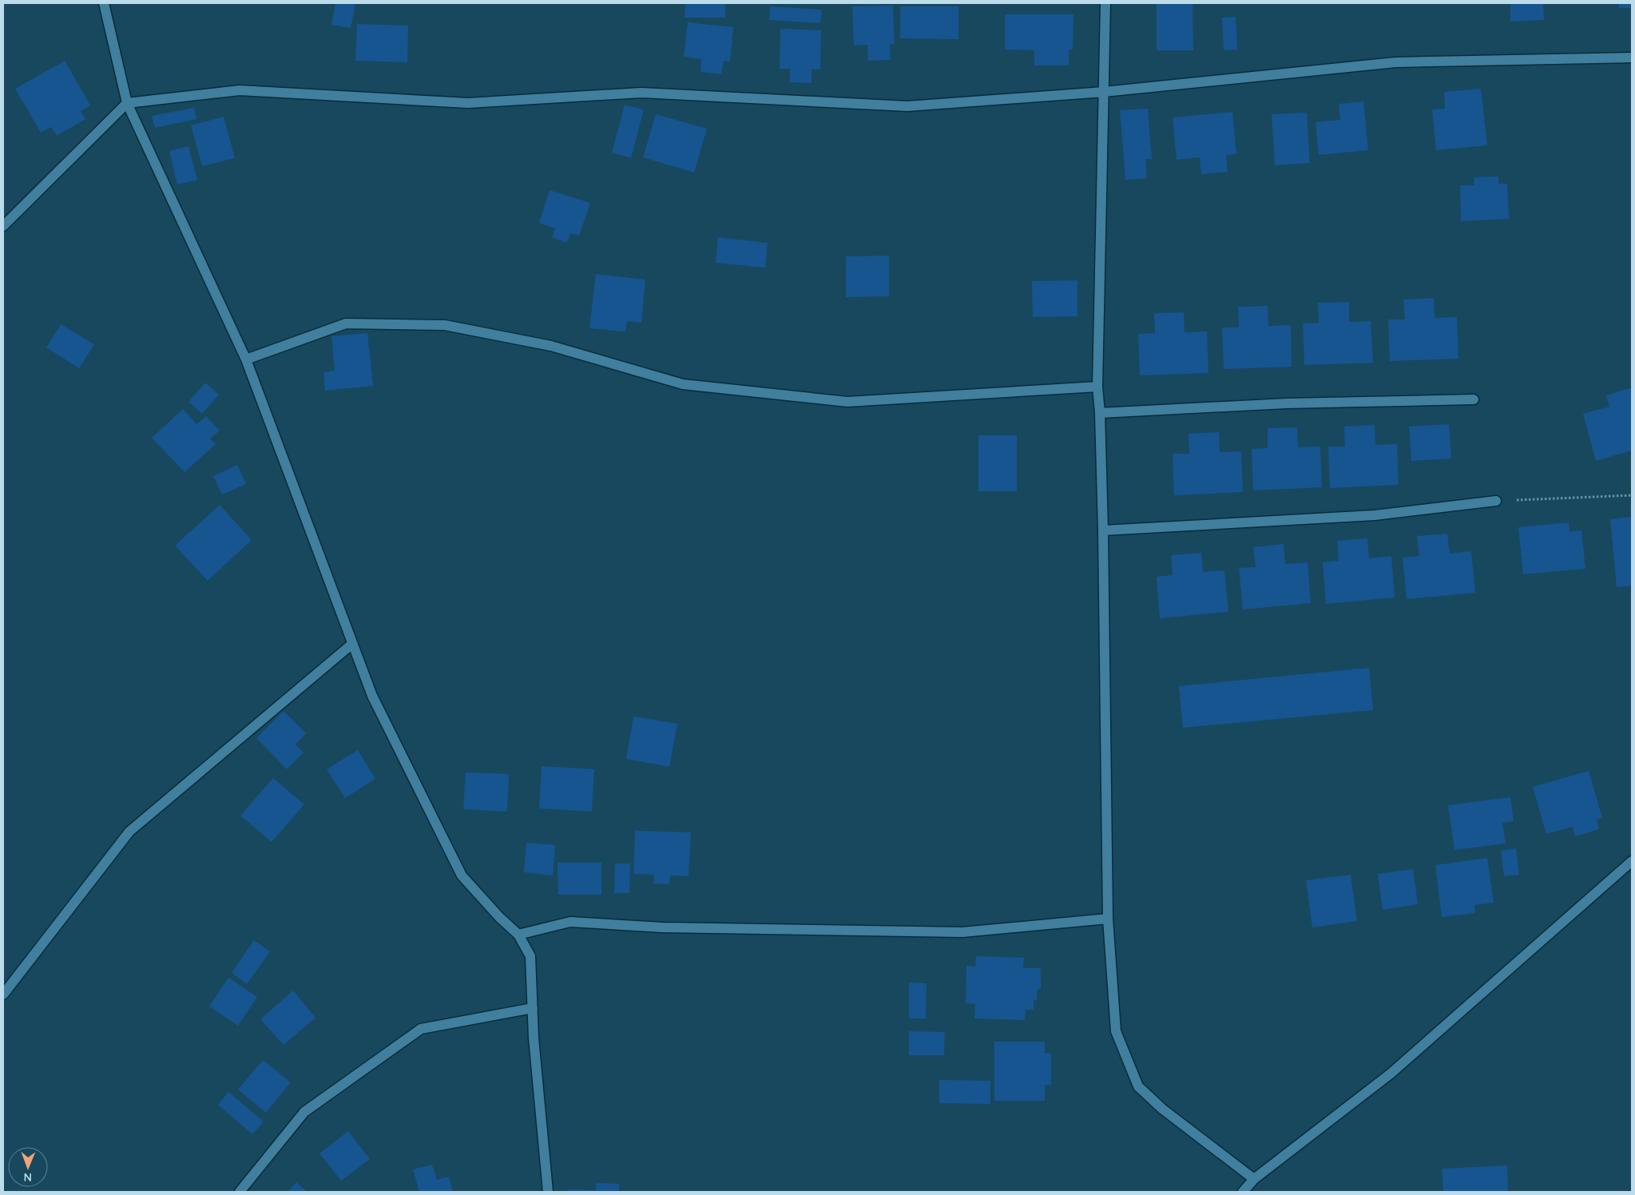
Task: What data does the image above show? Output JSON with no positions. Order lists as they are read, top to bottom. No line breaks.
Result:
{"north":"bottom"}
